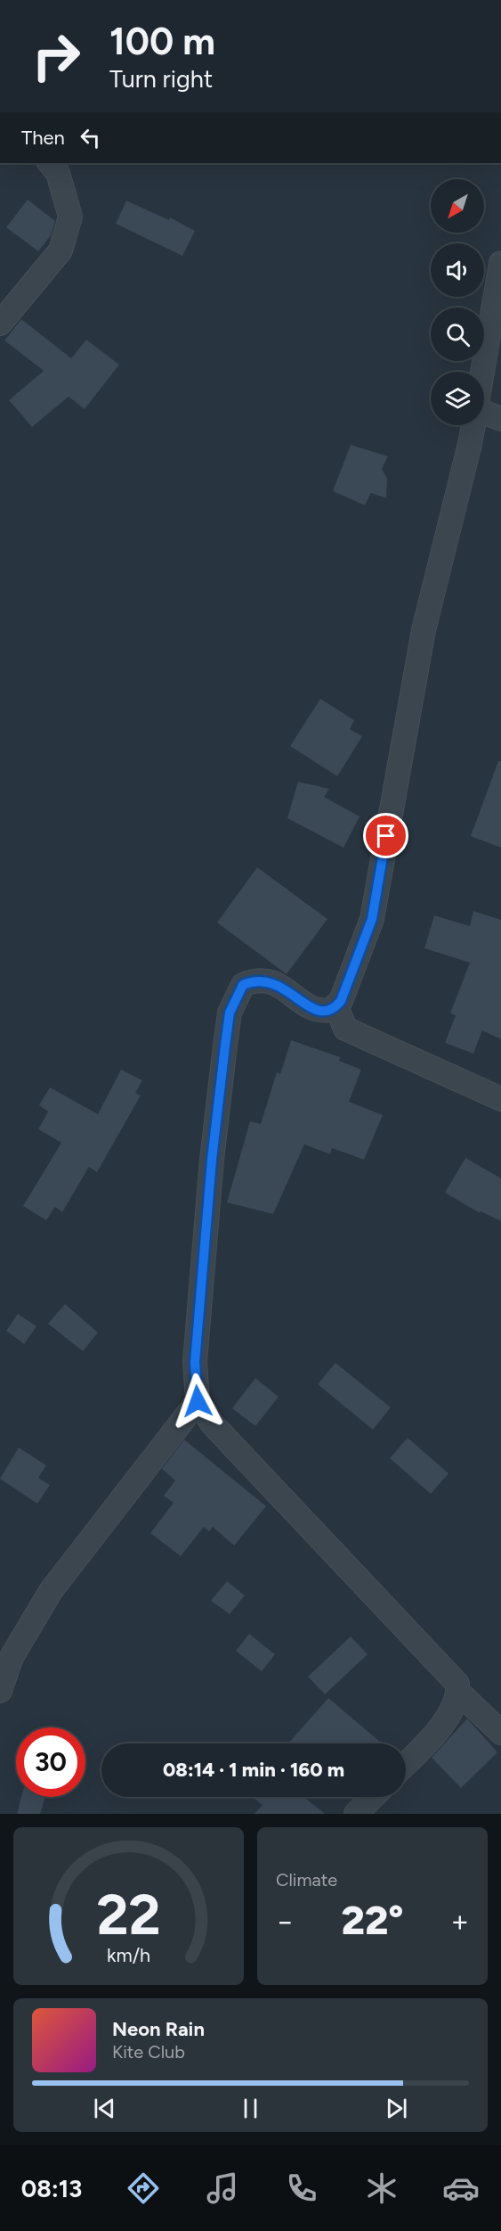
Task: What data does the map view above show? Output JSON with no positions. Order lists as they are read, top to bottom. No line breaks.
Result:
{"north":"bottom left","page":{"turn":["100 m","Turn right"],"then":"Then","limit":"30","trip":"08:14 · 1 min · 160 m","tile":"Climate","heat":["−","22°","+"],"song":["Neon Rain","Kite Club"],"tabs":"08:13","gauge":["22","km/h"]}}
